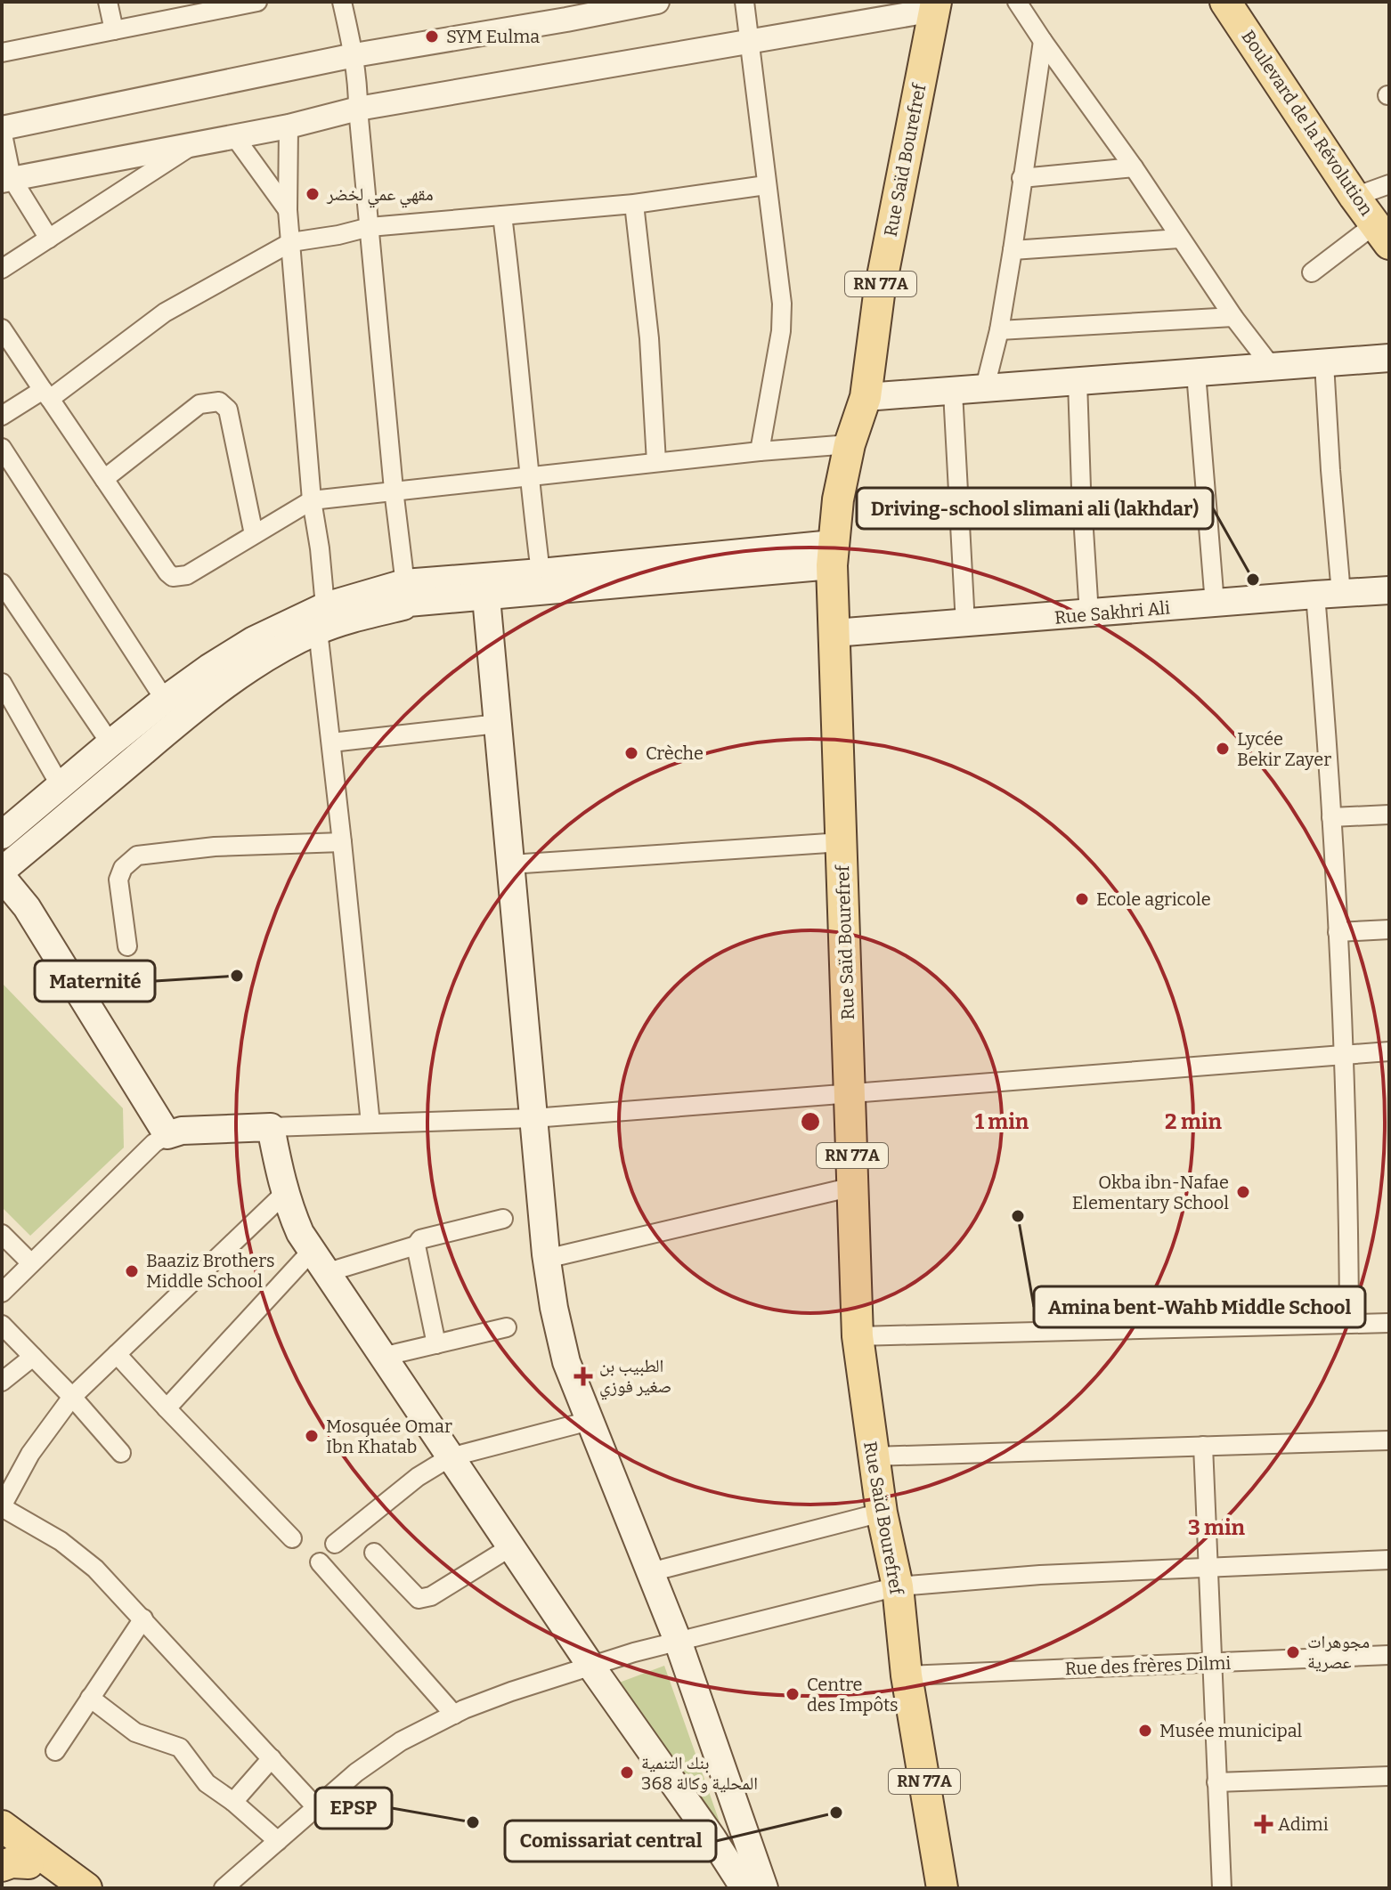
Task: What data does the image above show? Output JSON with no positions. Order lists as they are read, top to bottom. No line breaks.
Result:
{"streets":{"main road":["Boulevard de la Révolution","Rue Saïd Bourefref","RN 77A","Rue Sakhri Ali"],"street":["Rue des frères Dilmi"]},"crossings":[["Rue Saïd Bourefref","Rue Sakhri Ali"],["Rue Saïd Bourefref","Rue des frères Dilmi"]],"places":{"other":["SYM Eulma","مقهي عمي لخضر","Driving-school slimani ali (lakhdar)","Lycée Bekir Zayer","Crèche","Ecole agricole","Maternité","Okba ibn-Nafae Elementary School","Amina bent-Wahb Middle School","Baaziz Brothers Middle School","Mosquée Omar Ibn Khatab","مجوهرات عصرية","Centre des Impôts","Musée municipal","بنك التنمية المحلية وكالة 368","Comissariat central","EPSP"],"health":["الطبيب بن صغير فوزي","Adimi"]},"rings":["1 min","2 min","3 min"]}
